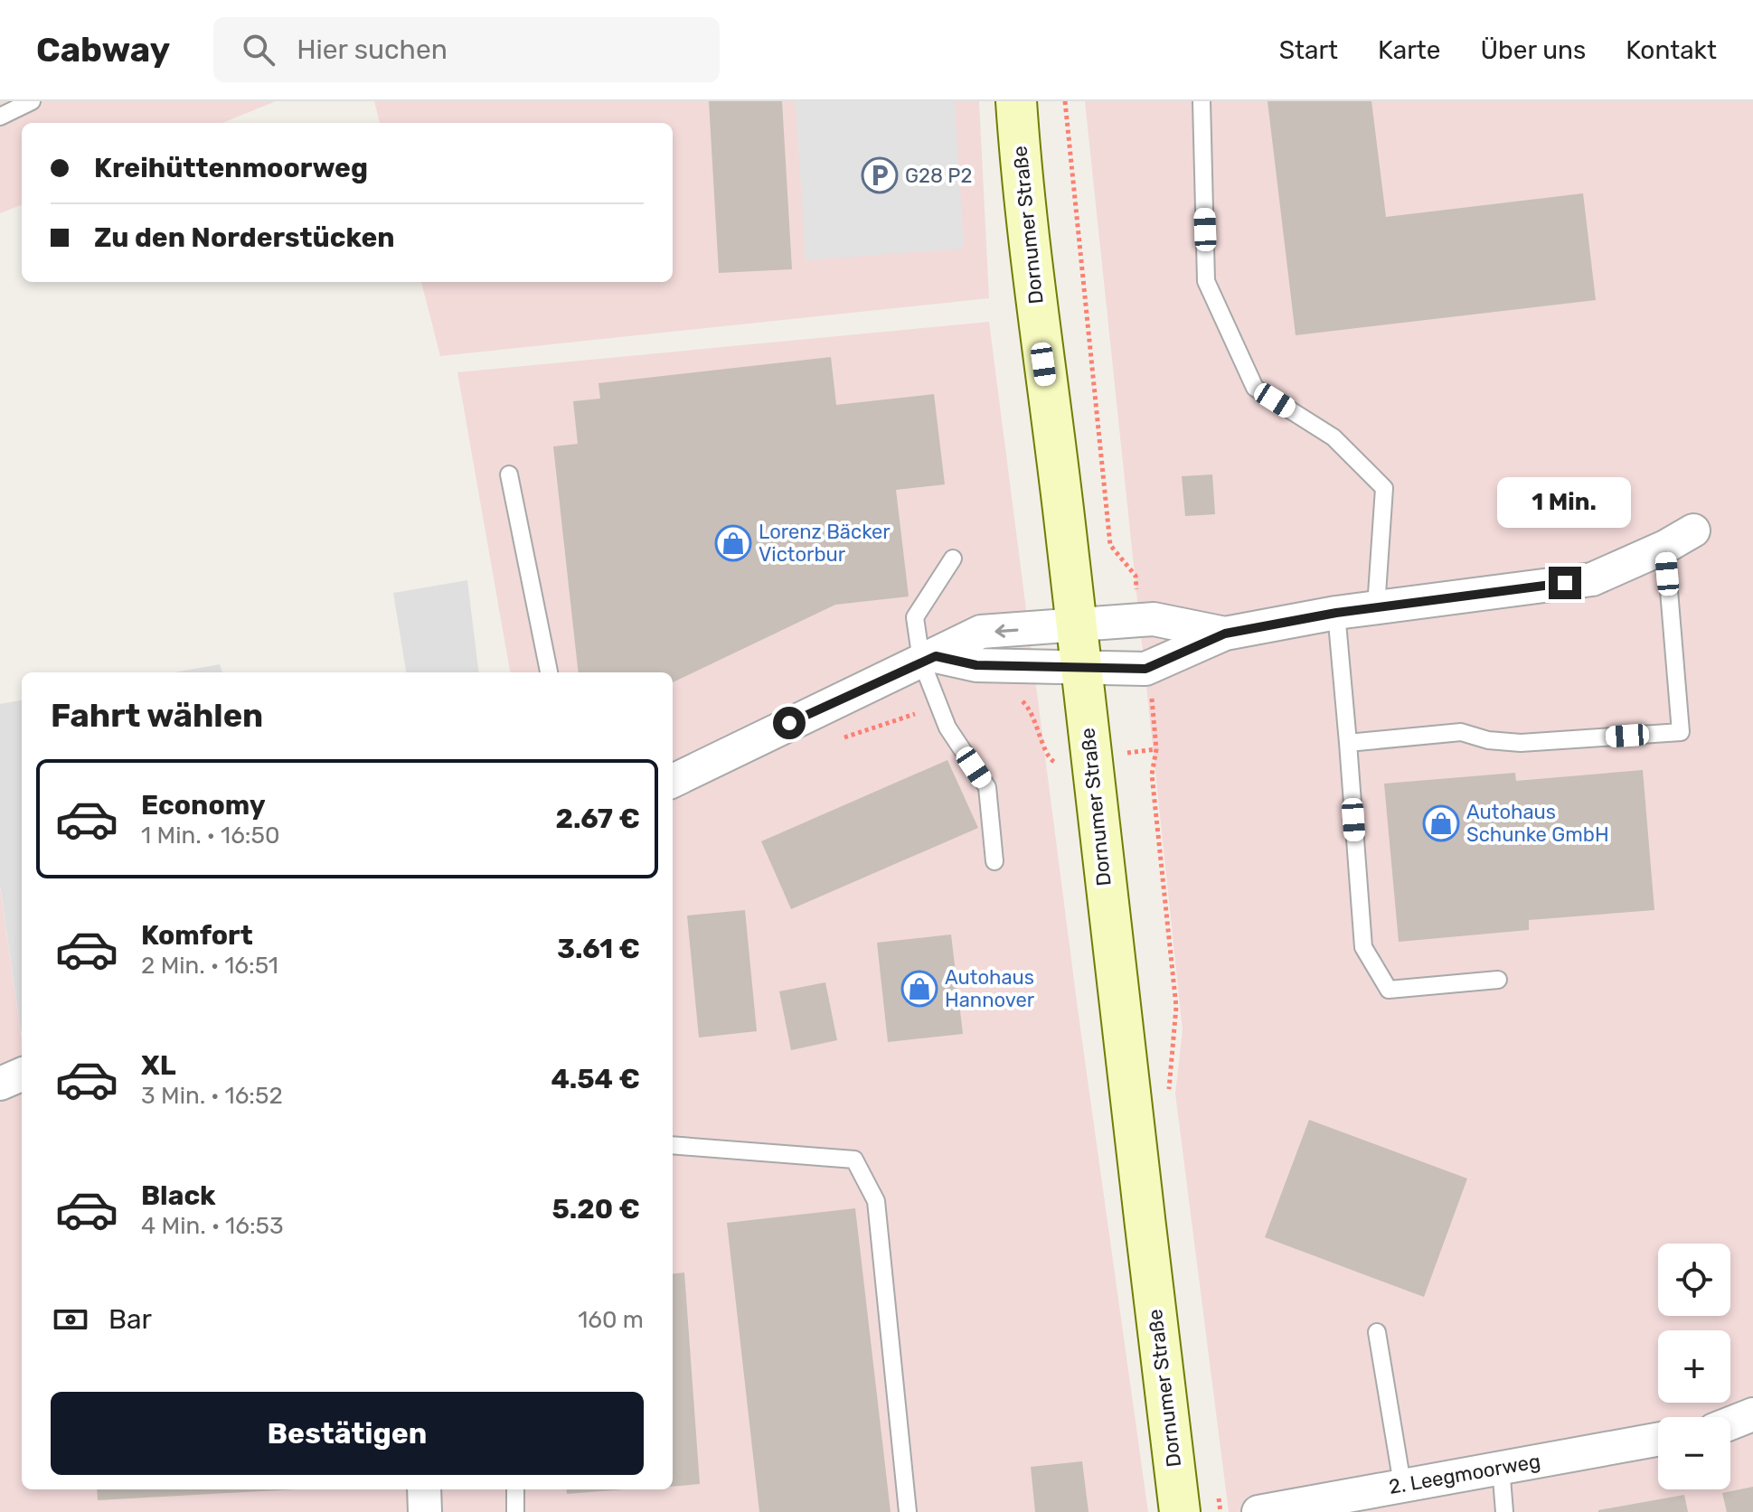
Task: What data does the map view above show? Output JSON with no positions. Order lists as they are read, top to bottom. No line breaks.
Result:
{"streets":{"main road":["Dornumer Straße"],"street":["2. Leegmoorweg"]},"places":{"parking":["G28 P2"],"shop":["Lorenz Bäcker Victorbur","Autohaus Schunke GmbH","Autohaus Hannover"]},"page":{"header":"Cabway","search":"Hier suchen","nav":["Start","Karte","Über uns","Kontakt"],"banner":["Kreihüttenmoorweg","Zu den Norderstücken"],"bubble":"1 Min.","heading":"Fahrt wählen","list":[{"name":"Economy","note":"1 Min. · 16:50","value":"2.67 €"},{"name":"Komfort","note":"2 Min. · 16:51","value":"3.61 €"},{"name":"XL","note":"3 Min. · 16:52","value":"4.54 €"},{"name":"Black","note":"4 Min. · 16:53","value":"5.20 €"}],"map_buttons":["+","−"],"pay":["Bar","160 m"],"buttons":"Bestätigen"}}
